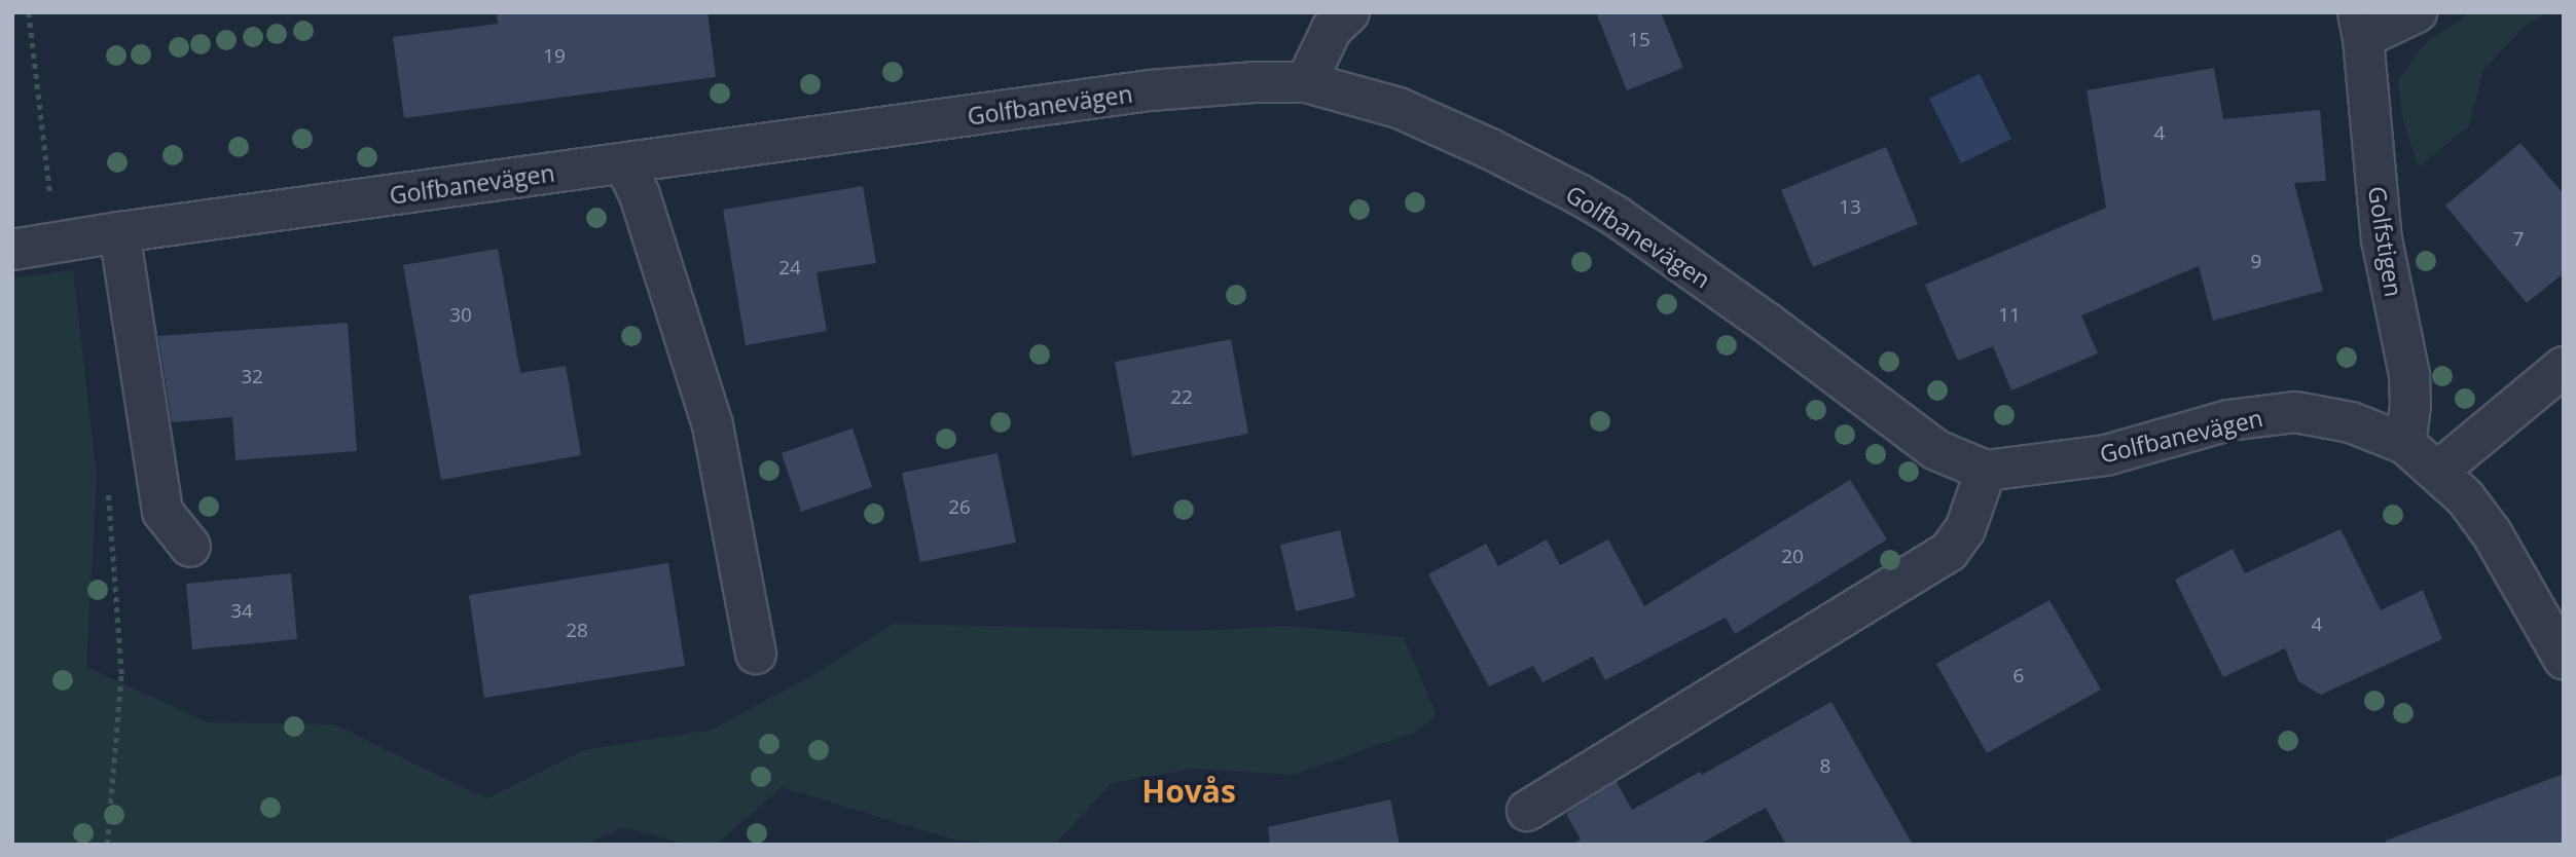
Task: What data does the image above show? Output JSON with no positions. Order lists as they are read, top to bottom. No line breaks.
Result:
{"streets":{"street":["Golfbanevägen","Golfstigen"]},"crossings":[["Golfbanevägen","Golfstigen"]],"districts":["Hovås"],"house_numbers":["15","19","4","13","7","9","24","30","11","32","22","26","20","34","4","28","6","8"]}
